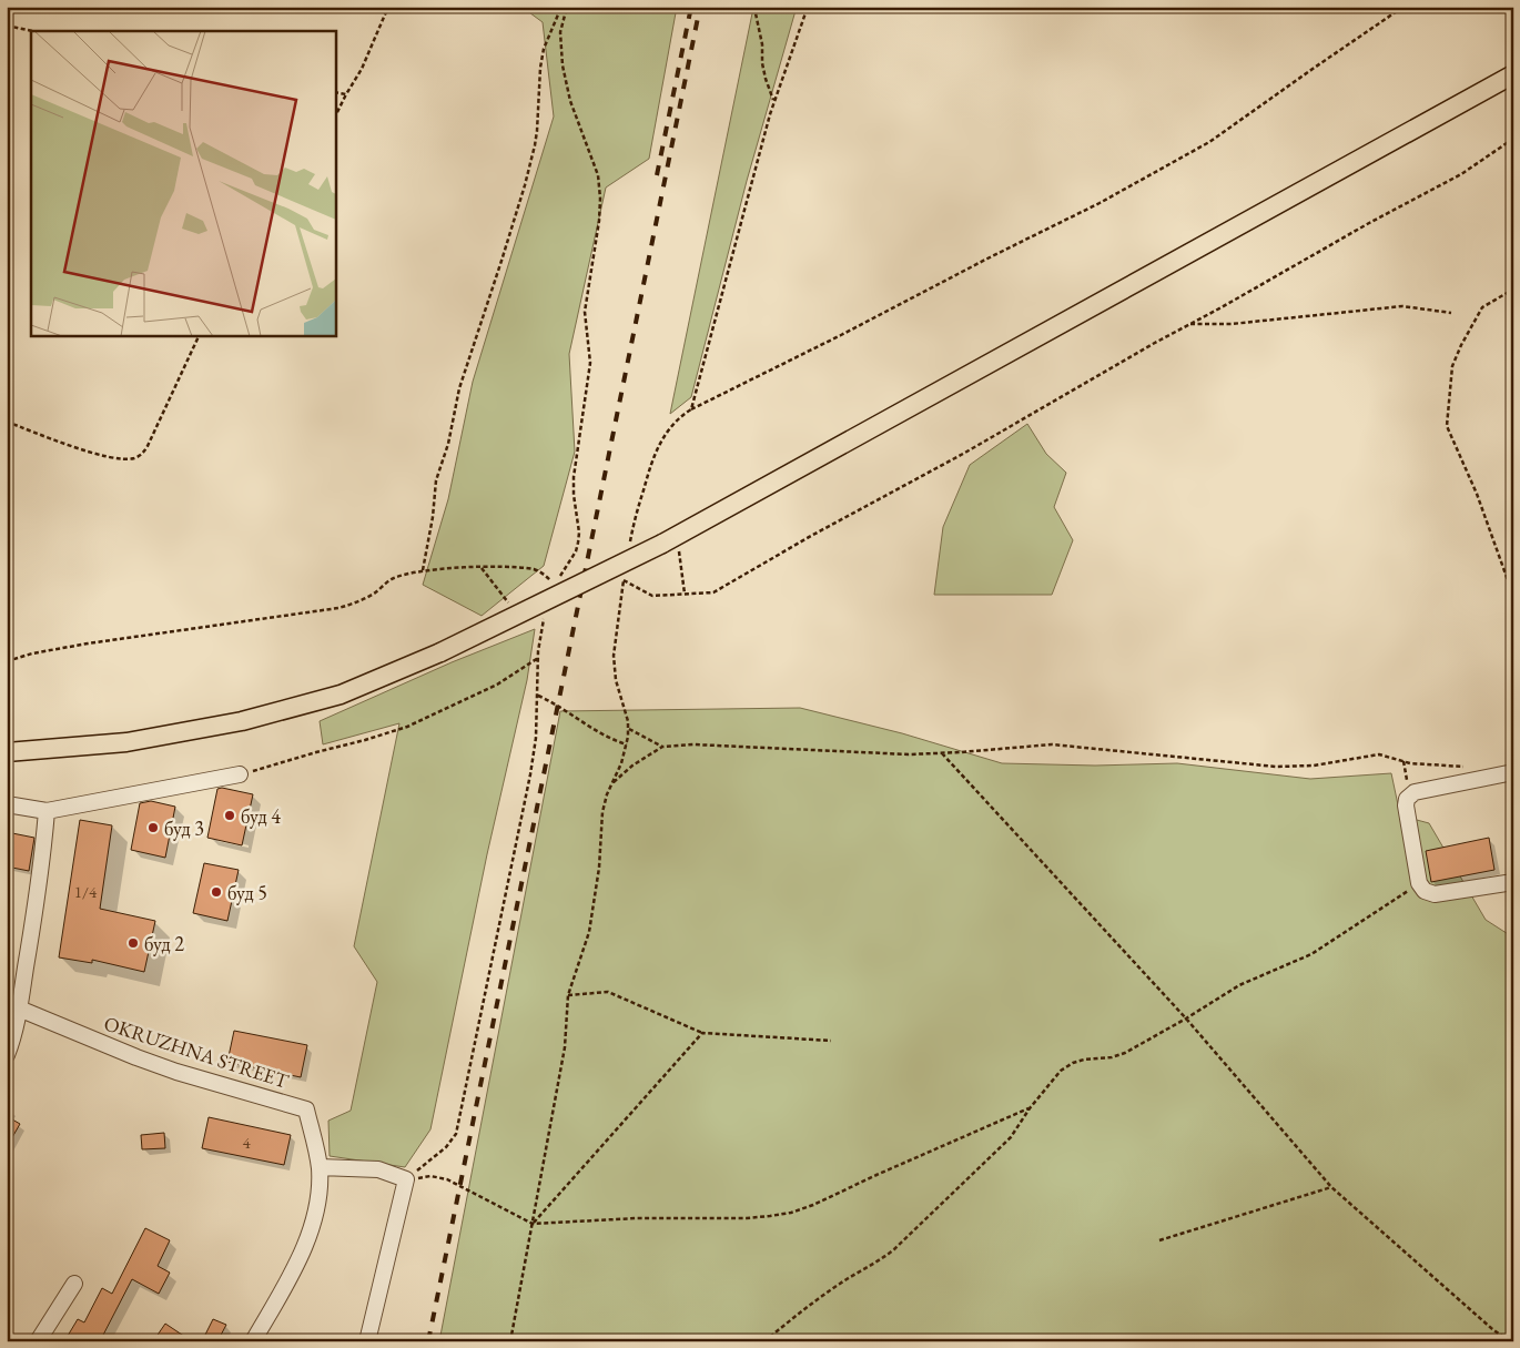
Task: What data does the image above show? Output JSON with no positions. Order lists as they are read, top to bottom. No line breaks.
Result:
{"streets":{"street":["OKRUZHNA STREET"]},"places":["буд 4","буд 3","буд 5","буд 2"],"house_numbers":["1/4","4"]}
